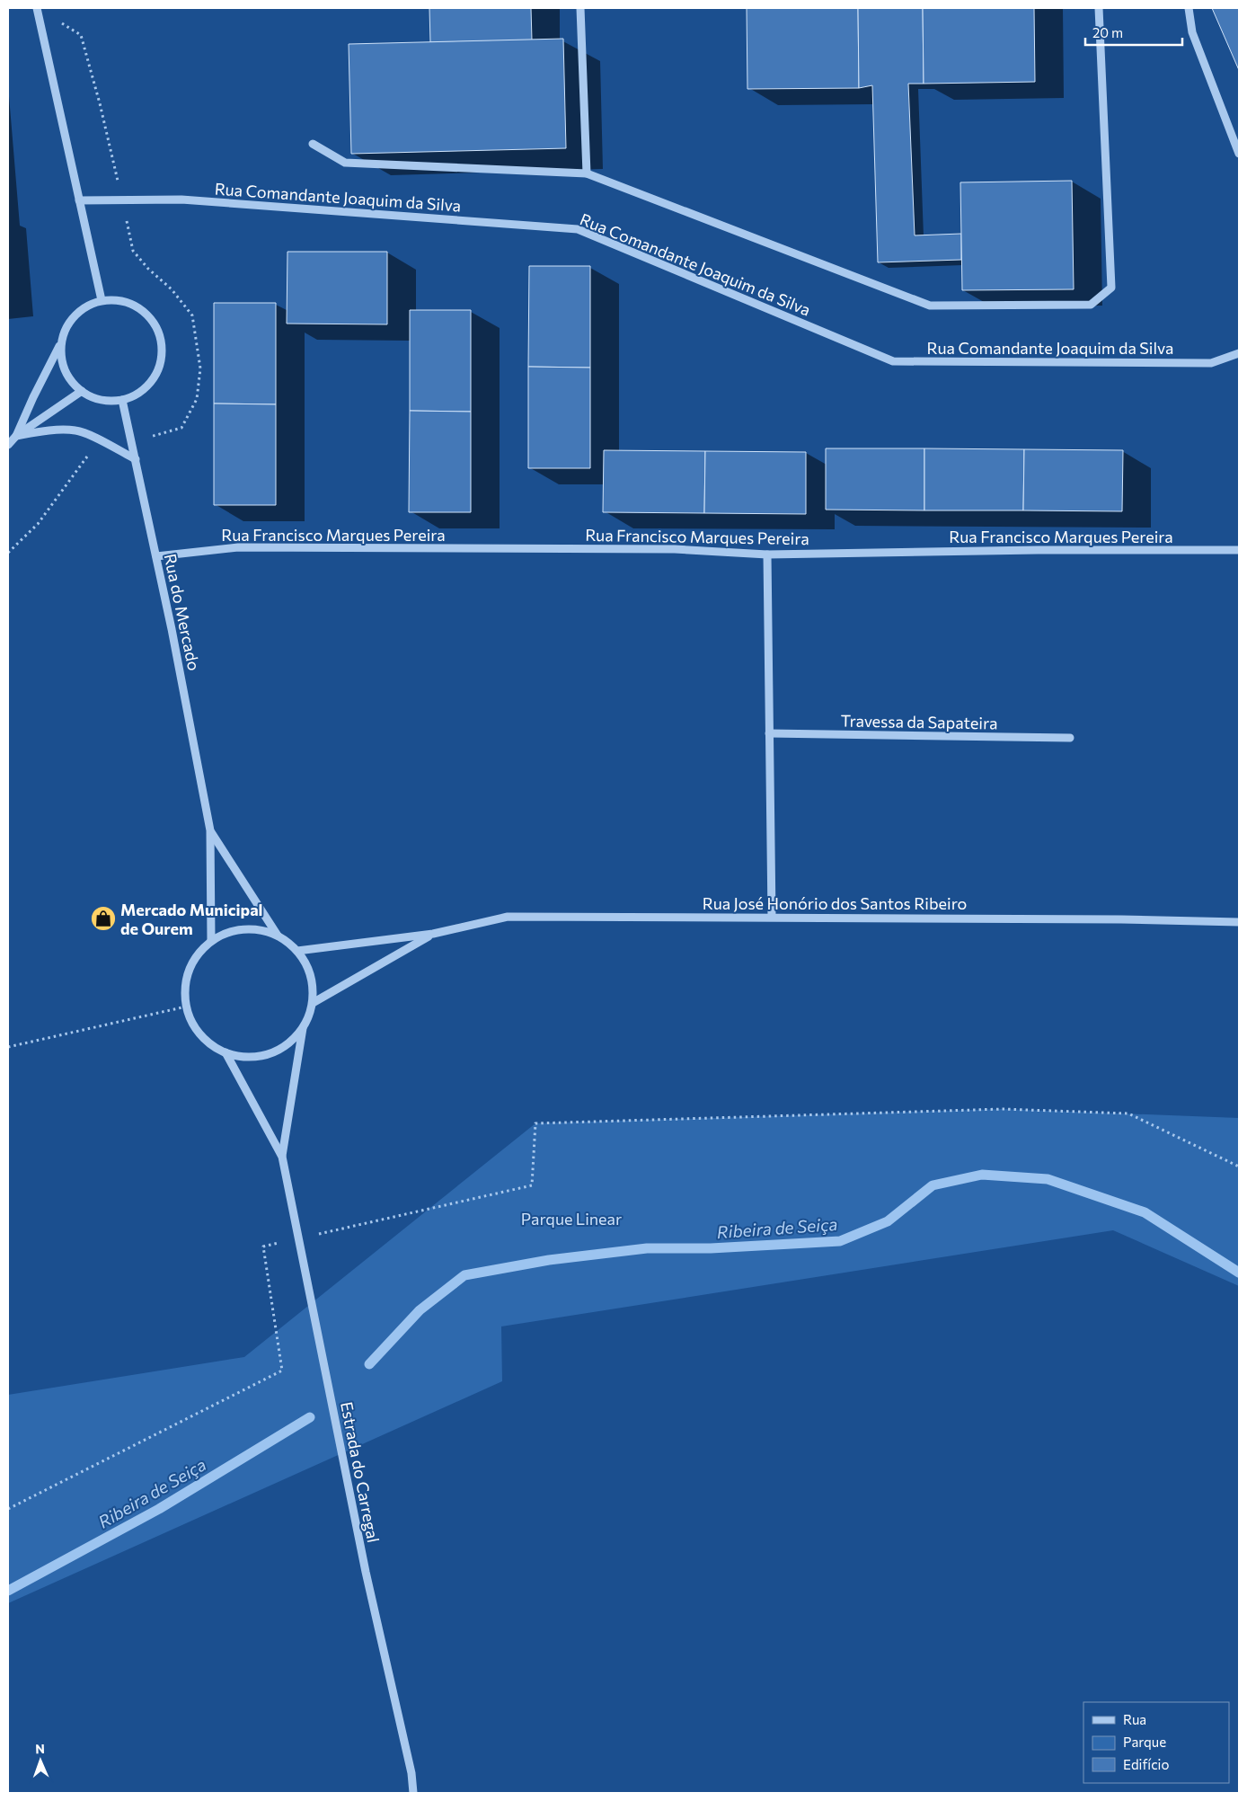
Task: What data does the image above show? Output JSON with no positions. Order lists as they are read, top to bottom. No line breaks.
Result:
{"streets":{"street":["Rua Comandante Joaquim da Silva","Rua Francisco Marques Pereira","Rua do Mercado","Travessa da Sapateira","Rua José Honório dos Santos Ribeiro","Estrada do Carregal"]},"crossings":[["Rua Francisco Marques Pereira","Rua do Mercado"],["Rua do Mercado","Rua José Honório dos Santos Ribeiro"],["Rua do Mercado","Estrada do Carregal"],["Rua José Honório dos Santos Ribeiro","Estrada do Carregal"]],"water":["Ribeira de Seiça"],"parks":["Parque Linear"],"places":{"shop":["Mercado Municipal de Ourem"]},"legend":["Rua","Parque","Edifício"],"scale_bar":"20 m","north":"top"}
